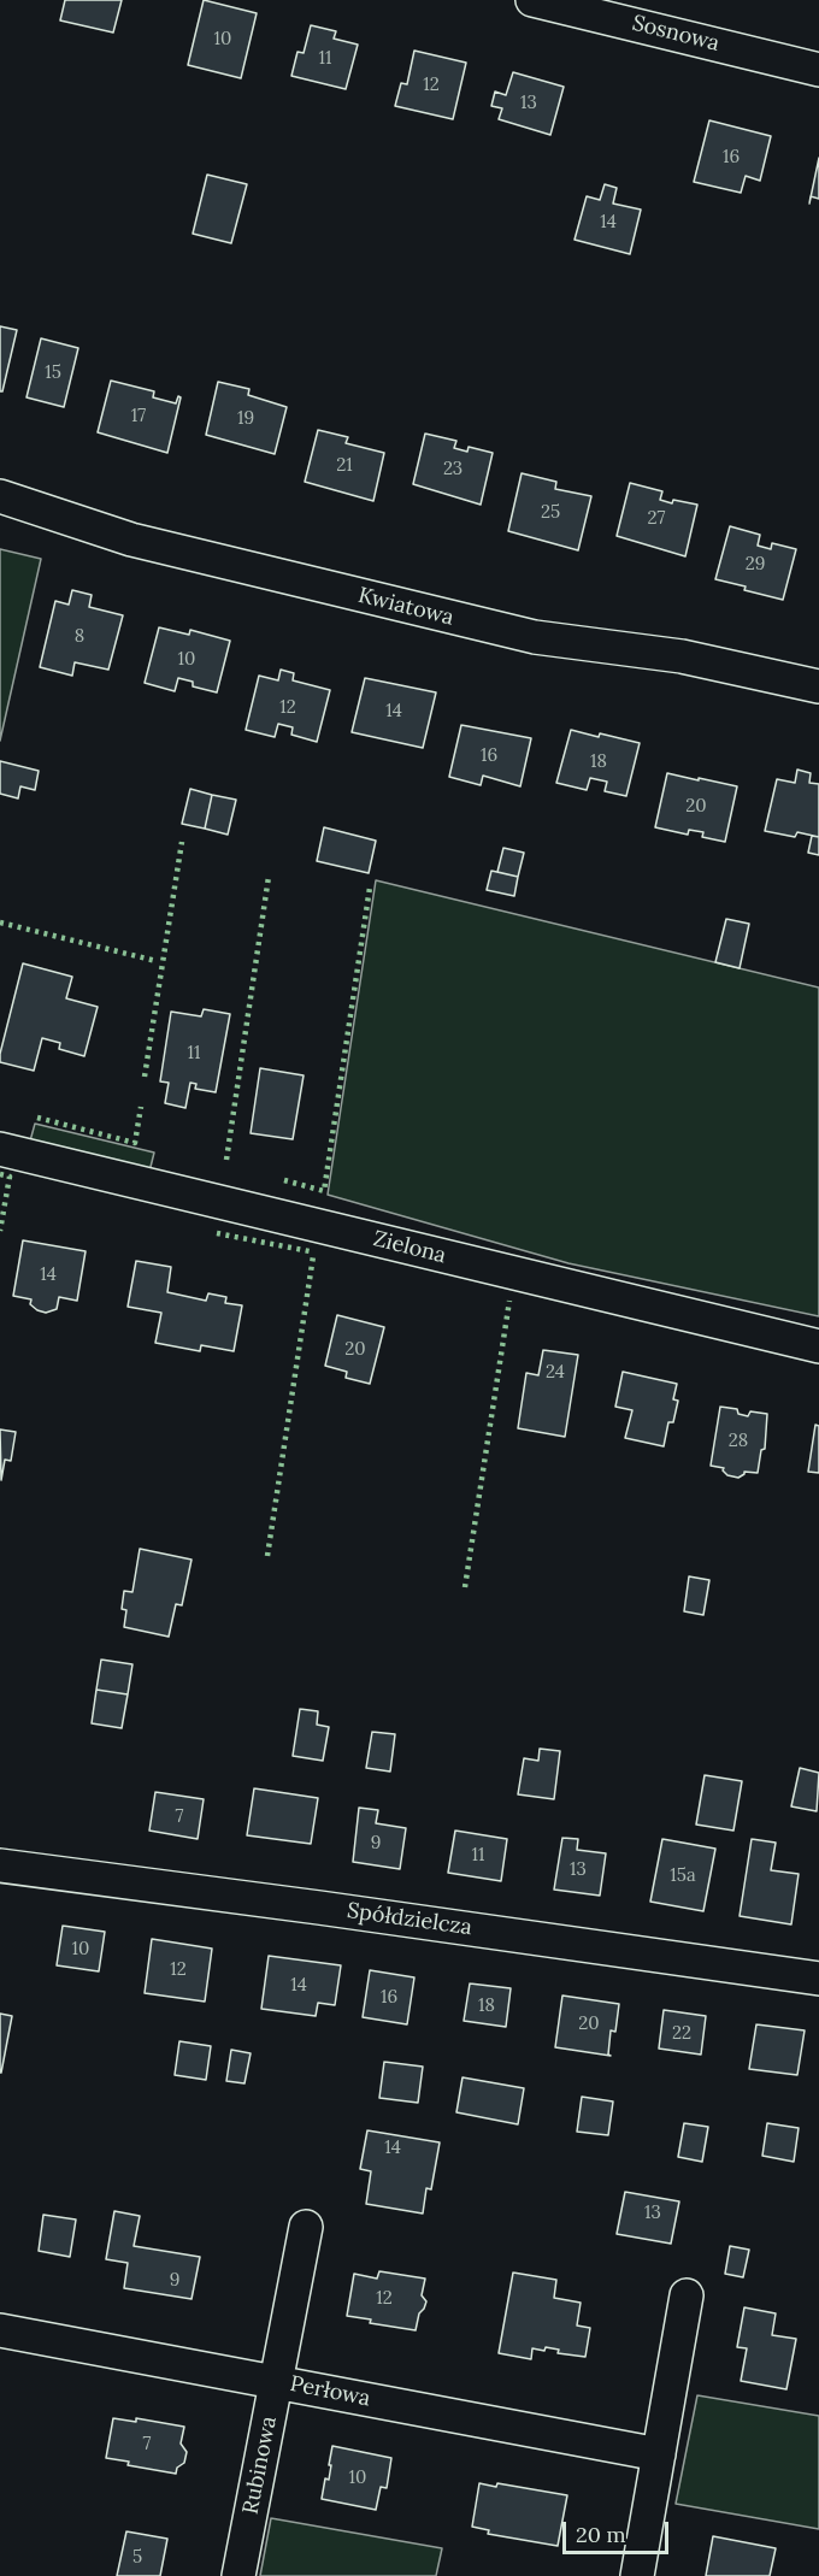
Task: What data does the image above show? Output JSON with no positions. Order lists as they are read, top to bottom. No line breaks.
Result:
{"streets":{"street":["Sosnowa","Kwiatowa","Zielona","Spółdzielcza","Perłowa","Rubinowa"]},"crossings":[["Perłowa","Rubinowa"]],"house_numbers":["10","11","12","13","16","14","15","17","19","21","23","25","27","29","8","10","12","14","16","18","20","11","14","20","24","28","7","9","11","13","15a","10","12","14","16","18","20","22","14","13","9","12","7","10","5"],"scale_bar":"20 m"}
